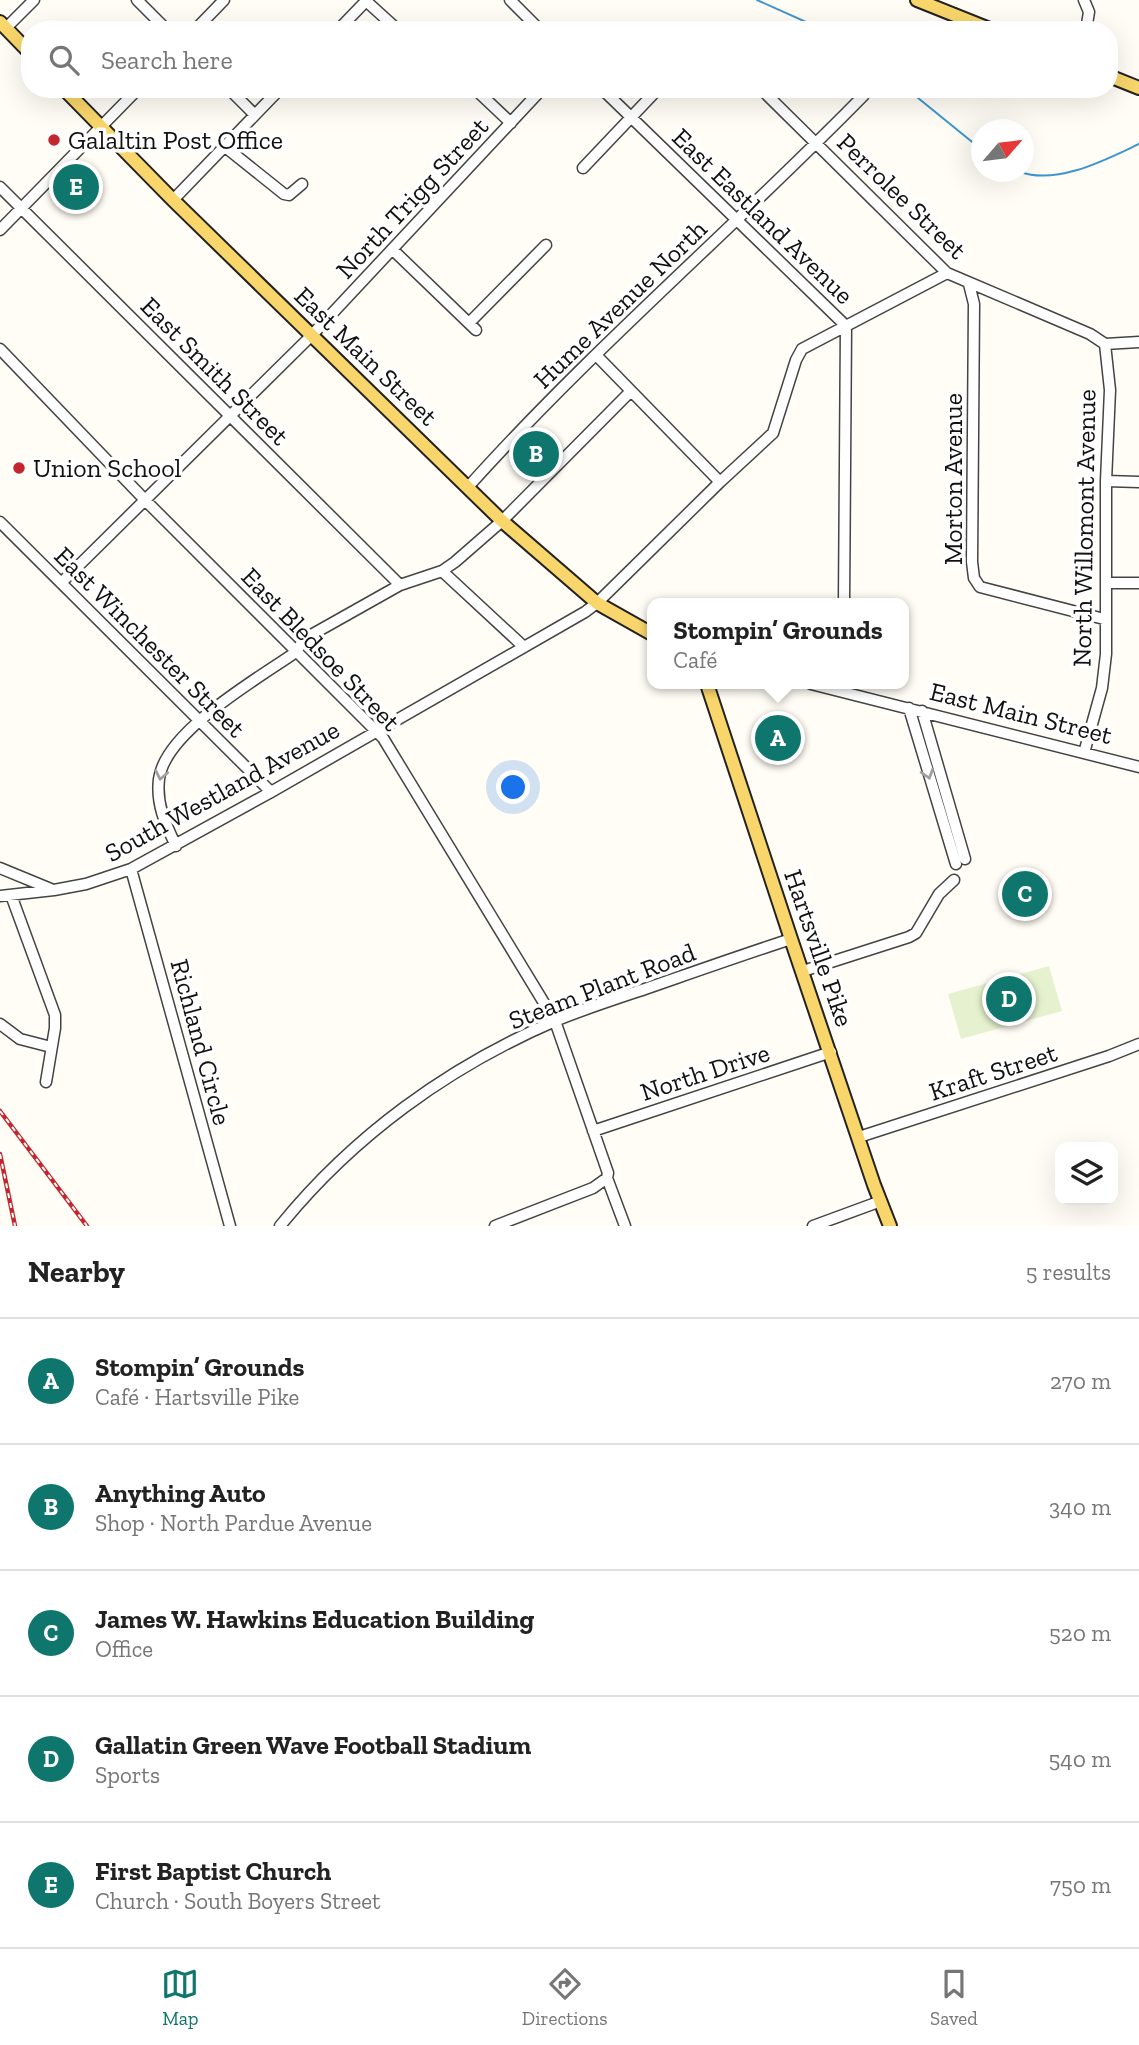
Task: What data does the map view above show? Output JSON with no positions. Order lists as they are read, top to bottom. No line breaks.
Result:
{"streets":{"main road":["East Main Street","Hartsville Pike"],"street":["Perrolee Street","North Trigg Street","East Eastland Avenue","Hume Avenue North","East Smith Street","Morton Avenue","North Willomont Avenue","East Winchester Street","East Bledsoe Street","South Westland Avenue","Steam Plant Road","Richland Circle","North Drive","Kraft Street"]},"crossings":[["Perrolee Street","Hume Avenue North"],["Perrolee Street","Morton Avenue"],["Perrolee Street","North Willomont Avenue"],["Perrolee Street","South Westland Avenue"],["North Trigg Street","East Main Street"],["North Trigg Street","East Smith Street"],["North Trigg Street","East Winchester Street"],["North Trigg Street","East Bledsoe Street"],["East Eastland Avenue","Hume Avenue North"],["East Eastland Avenue","South Westland Avenue"],["Hume Avenue North","East Main Street"],["East Main Street","North Willomont Avenue"],["East Main Street","South Westland Avenue"],["Morton Avenue","North Willomont Avenue"],["East Winchester Street","South Westland Avenue"],["East Bledsoe Street","South Westland Avenue"],["East Bledsoe Street","Steam Plant Road"],["South Westland Avenue","Richland Circle"],["Hartsville Pike","Steam Plant Road"],["Hartsville Pike","North Drive"],["Hartsville Pike","Kraft Street"]],"places":["Galaltin Post Office","Union School"],"north":"top right","page":{"search":"Search here","pins":["E","B","A","C","D"],"popup":["Stompin’ Grounds","Café"],"heading":["Nearby","5 results"],"list":[{"mark":"A","name":"Stompin’ Grounds","note":"Café · Hartsville Pike","value":"270 m"},{"mark":"B","name":"Anything Auto","note":"Shop · North Pardue Avenue","value":"340 m"},{"mark":"C","name":"James W. Hawkins Education Building","note":"Office","value":"520 m"},{"mark":"D","name":"Gallatin Green Wave Football Stadium","note":"Sports","value":"540 m"},{"mark":"E","name":"First Baptist Church","note":"Church · South Boyers Street","value":"750 m"}],"nav":["Map","Directions","Saved"]}}
